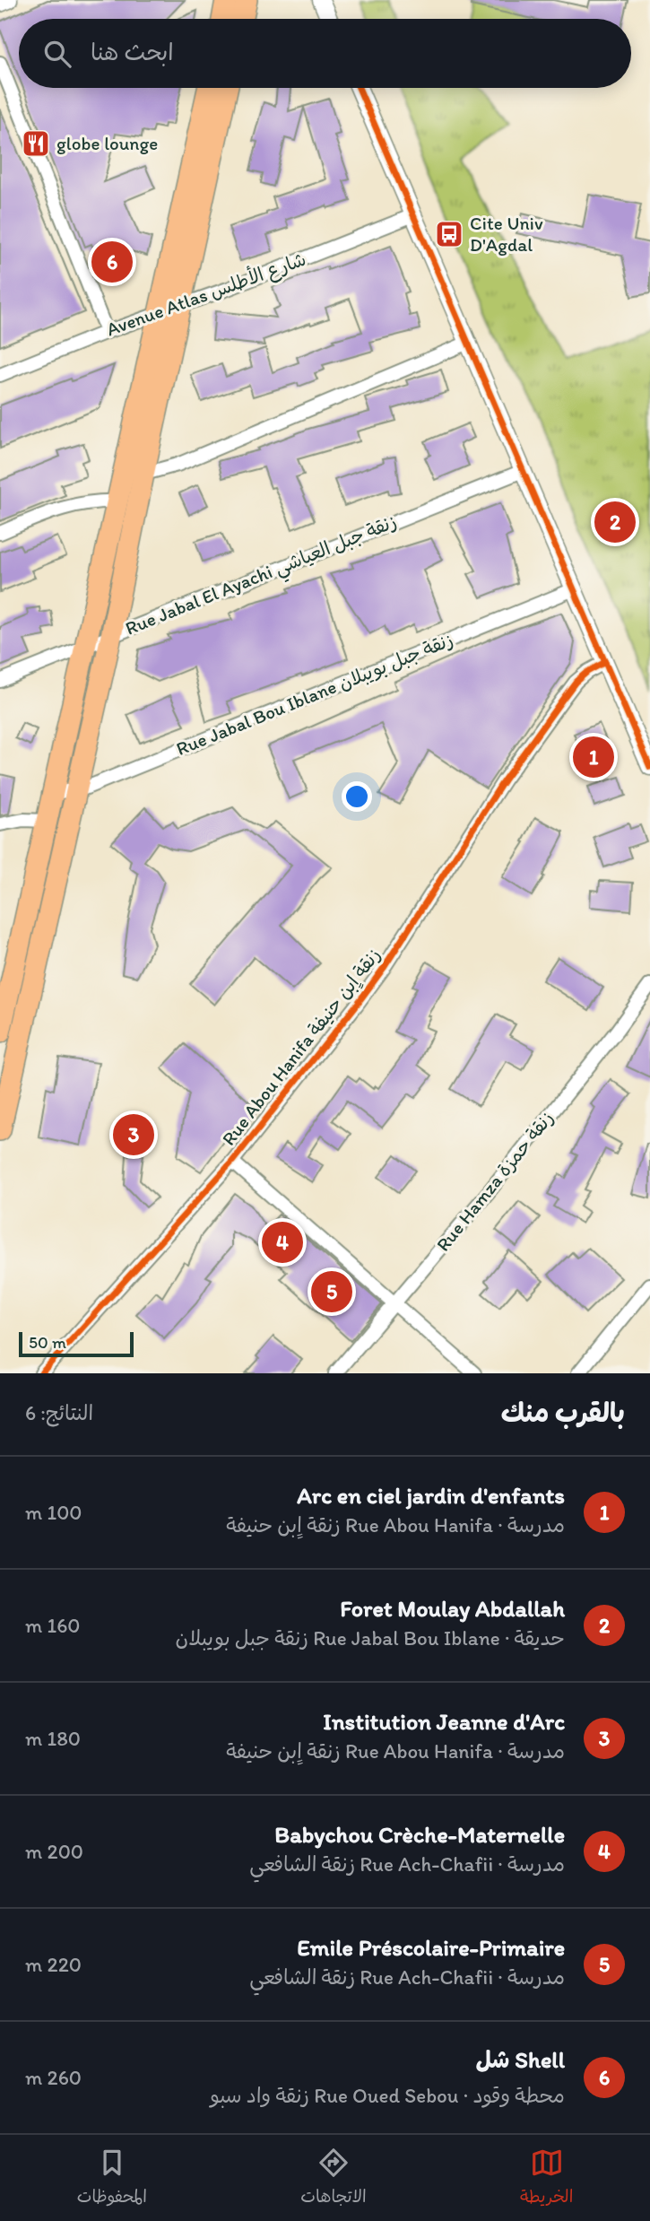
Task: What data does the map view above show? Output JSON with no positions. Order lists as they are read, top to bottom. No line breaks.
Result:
{"streets":{"street":["Avenue Atlas شارع الأطلس","Rue Jabal El Ayachi زنقة جبل العياشي","Rue Jabal Bou Iblane زنقة جبل بويبلان","Rue Abou Hanifa زنقة اٍبن حنيفة","Rue Hamza زنقة حمزة"]},"places":{"restaurant":["globe lounge"],"bus stop":["Cite Univ D'Agdal"]},"scale_bar":"50 m","page":{"search":"ابحث هنا","pins":["6","2","1","3","4","5"],"scale":"50 m","heading":["بالقرب منك","النتائج: 6"],"list":[{"mark":"1","name":"Arc en ciel jardin d'enfants","note":"مدرسة · Rue Abou Hanifa زنقة اٍبن حنيفة","value":"100 m"},{"mark":"2","name":"Foret Moulay Abdallah","note":"حديقة · Rue Jabal Bou Iblane زنقة جبل بويبلان","value":"160 m"},{"mark":"3","name":"Institution Jeanne d'Arc","note":"مدرسة · Rue Abou Hanifa زنقة اٍبن حنيفة","value":"180 m"},{"mark":"4","name":"Babychou Crèche-Maternelle","note":"مدرسة · Rue Ach-Chafii زنقة الشافعي","value":"200 m"},{"mark":"5","name":"Emile Préscolaire-Primaire","note":"مدرسة · Rue Ach-Chafii زنقة الشافعي","value":"220 m"},{"mark":"6","name":"Shell شل","note":"محطة وقود · Rue Oued Sebou زنقة واد سبو","value":"260 m"}],"nav":["الخريطة","الاتجاهات","المحفوظات"]}}
